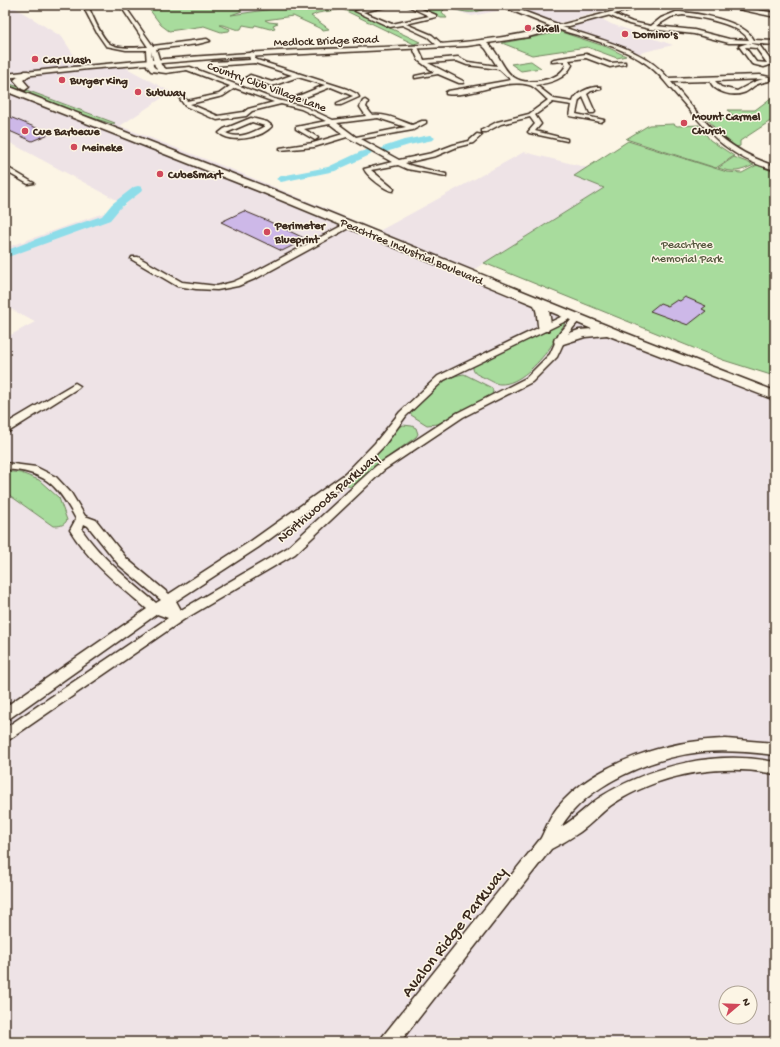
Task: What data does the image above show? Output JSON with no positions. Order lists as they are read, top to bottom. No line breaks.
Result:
{"streets":{"highway":["Peachtree Industrial Boulevard"],"main road":["Medlock Bridge Road"],"street":["Country Club Village Lane","Northwoods Parkway","Avalon Ridge Parkway"]},"parks":["Peachtree Memorial Park"],"places":["Shell","Domino's","Car Wash","Burger King","Subway","Mount Carmel Church","Cue Barbecue","Meineke","CubeSmart","Perimeter Blueprint"],"north":"right"}
